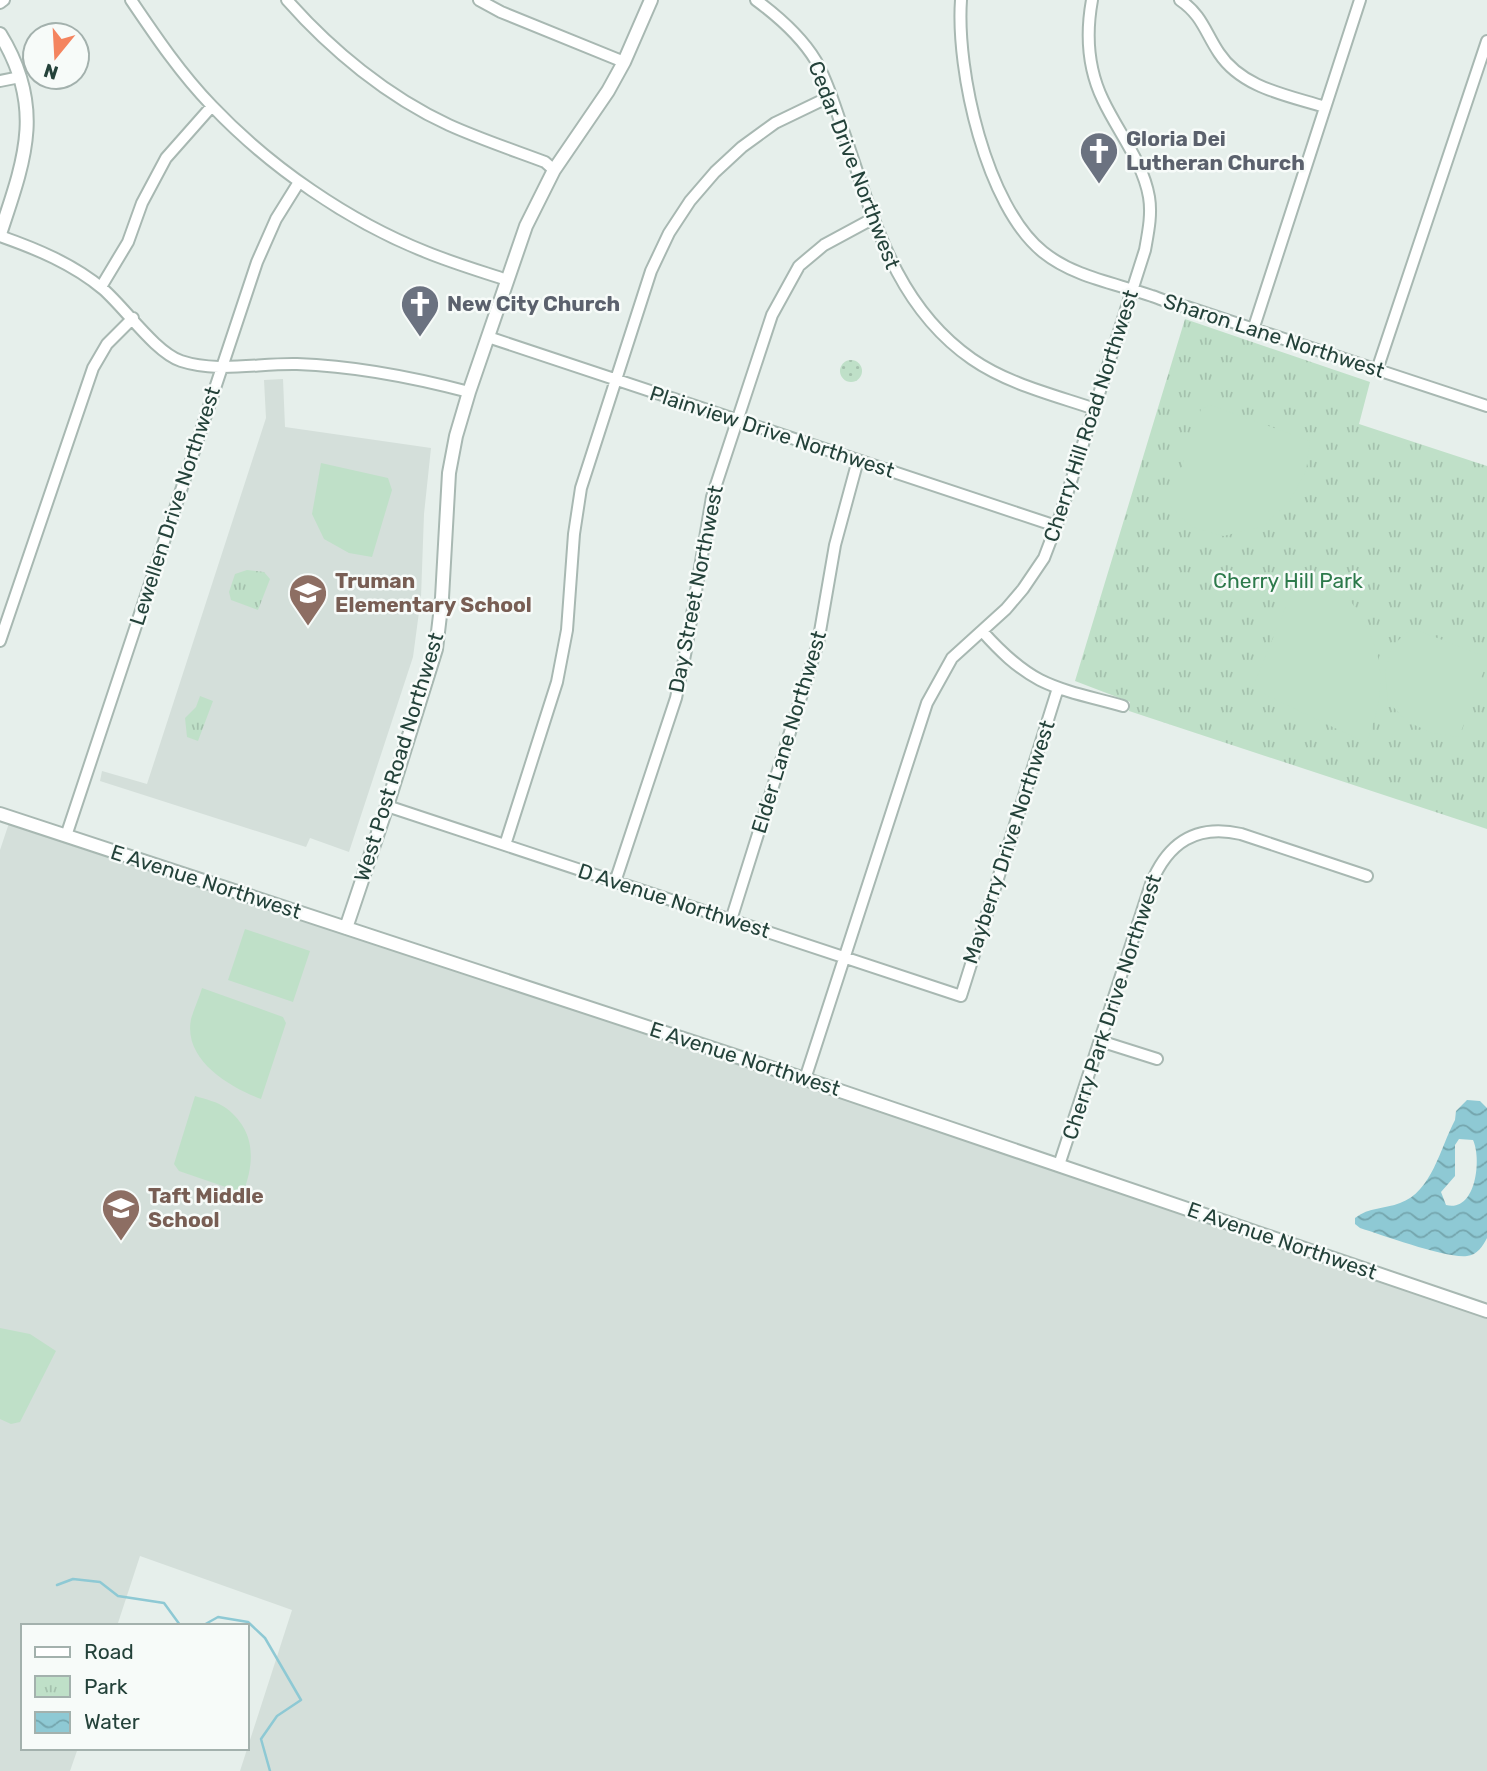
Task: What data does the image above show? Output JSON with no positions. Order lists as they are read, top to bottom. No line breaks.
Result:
{"streets":{"street":["Cedar Drive Northwest","Sharon Lane Northwest","Cherry Hill Road Northwest","Plainview Drive Northwest","Lewellen Drive Northwest","Day Street Northwest","Elder Lane Northwest","West Post Road Northwest","Mayberry Drive Northwest","E Avenue Northwest","D Avenue Northwest","Cherry Park Drive Northwest"]},"crossings":[["Cedar Drive Northwest","Cherry Hill Road Northwest"],["Cedar Drive Northwest","Day Street Northwest"],["Sharon Lane Northwest","Cherry Hill Road Northwest"],["Cherry Hill Road Northwest","Plainview Drive Northwest"],["Cherry Hill Road Northwest","E Avenue Northwest"],["Cherry Hill Road Northwest","D Avenue Northwest"],["Plainview Drive Northwest","Day Street Northwest"],["Plainview Drive Northwest","Elder Lane Northwest"],["Plainview Drive Northwest","West Post Road Northwest"],["Lewellen Drive Northwest","E Avenue Northwest"],["Day Street Northwest","D Avenue Northwest"],["Elder Lane Northwest","D Avenue Northwest"],["West Post Road Northwest","E Avenue Northwest"],["West Post Road Northwest","D Avenue Northwest"],["Mayberry Drive Northwest","D Avenue Northwest"],["E Avenue Northwest","Cherry Park Drive Northwest"]],"parks":["Cherry Hill Park"],"places":{"church":["Gloria Dei Lutheran Church","New City Church"],"school or university":["Truman Elementary School","Taft Middle School"]},"legend":["Road","Park","Water"],"north":"bottom"}
